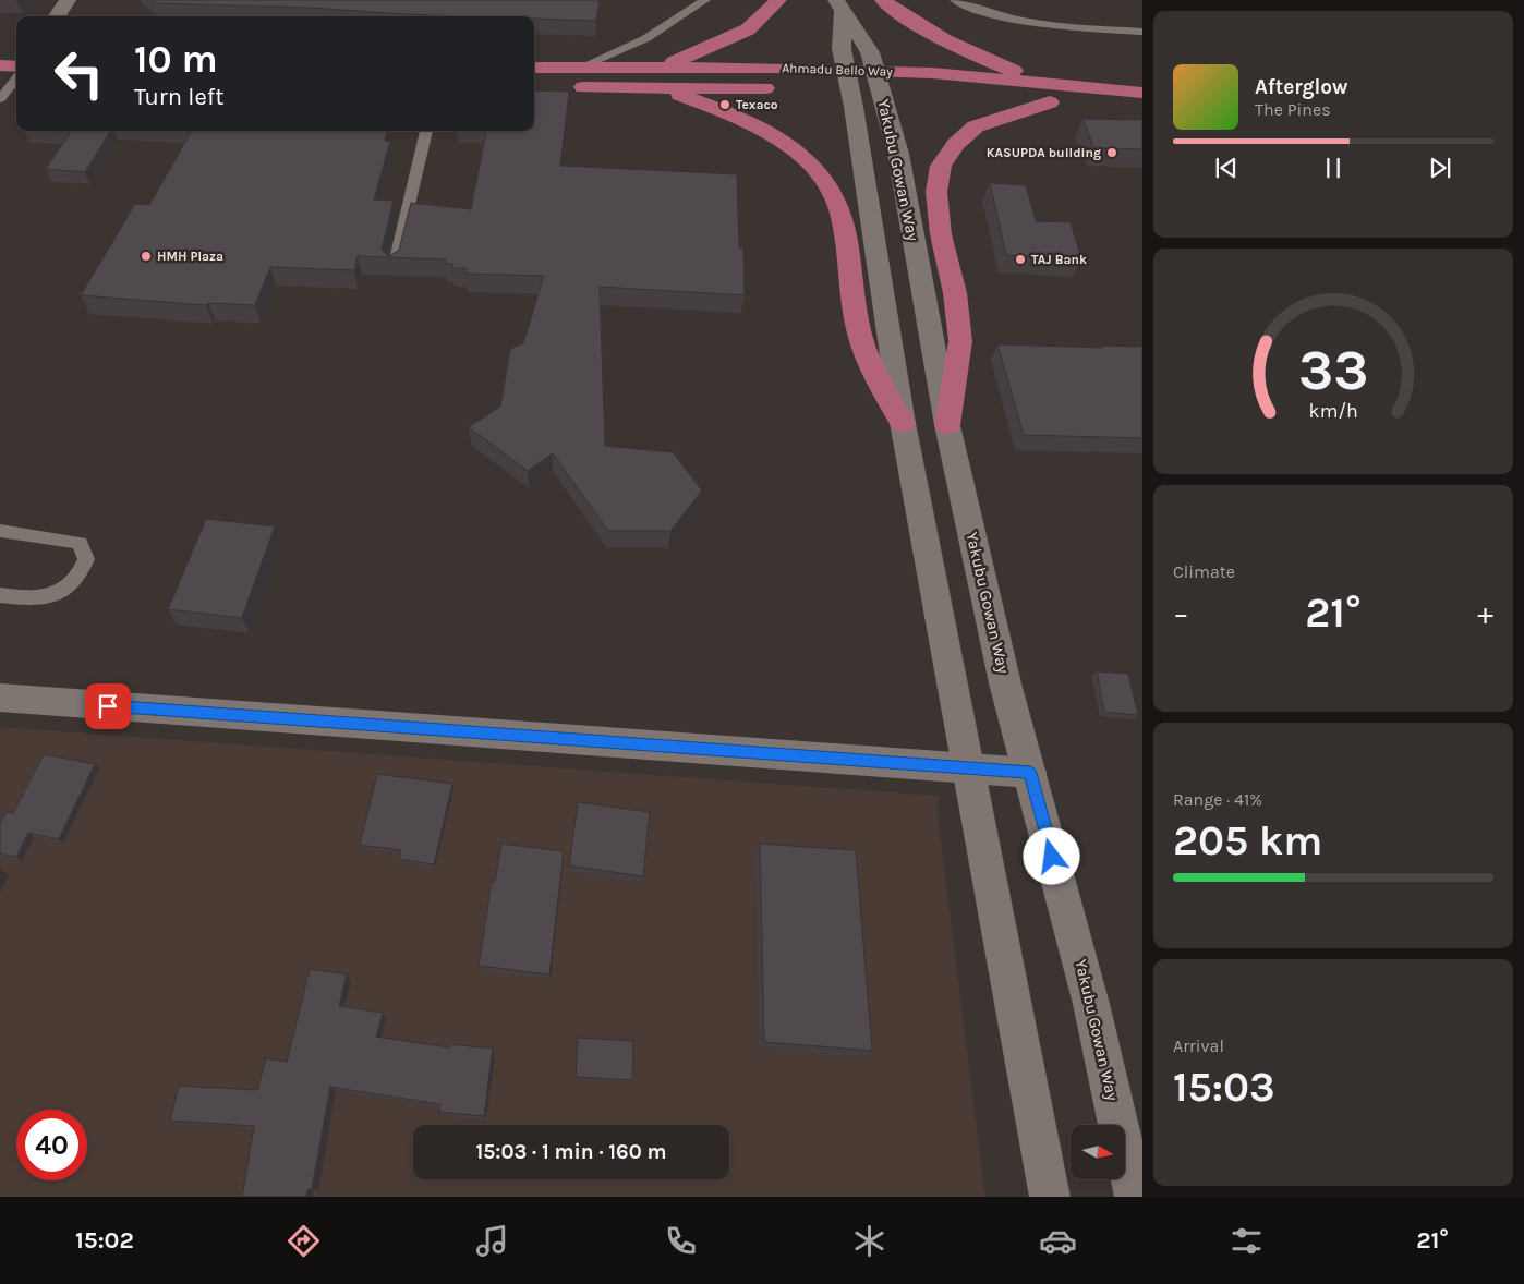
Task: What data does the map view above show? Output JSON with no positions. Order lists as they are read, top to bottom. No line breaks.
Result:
{"streets":{"main road":["Ahmadu Bello Way"],"street":["Yakubu Gowan Way"]},"places":["Texaco","KASUPDA building","HMH Plaza","TAJ Bank"],"north":"right","page":{"turn":["10 m","Turn left"],"song":["Afterglow","The Pines"],"tile":["Climate",["Range · 41%","205 km"],["Arrival","15:03"]],"heat":["−","21°","+"],"limit":"40","trip":"15:03 · 1 min · 160 m","tabs":["15:02","21°"],"gauge":["33","km/h"]}}
